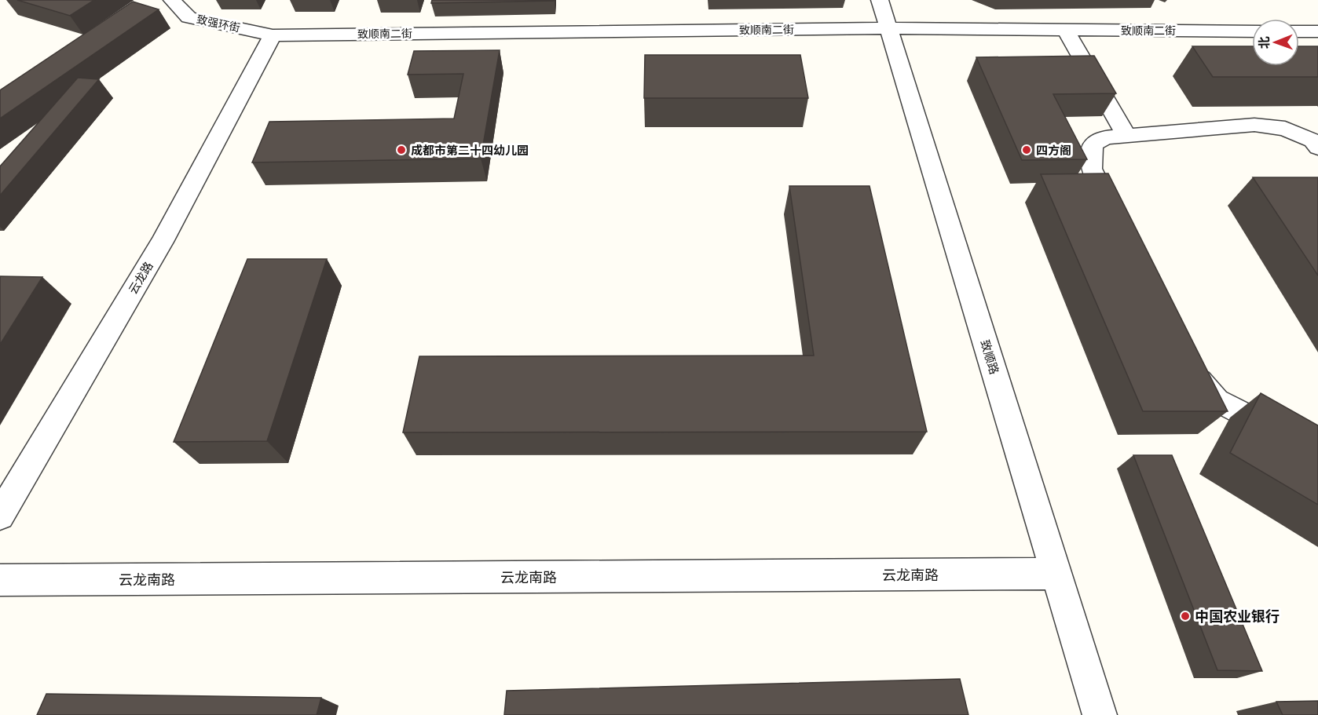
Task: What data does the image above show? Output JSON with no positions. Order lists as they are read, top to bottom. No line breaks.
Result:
{"streets":{"street":["致强环街","致顺南二街","云龙路","致顺路","云龙南路"]},"crossings":[["致强环街","致顺南二街"],["致强环街","云龙路"],["致顺南二街","云龙路"],["致顺南二街","致顺路"],["致顺路","云龙南路"]],"places":["成都市第二十四幼儿园","四方阁","中国农业银行"],"north":"left"}
